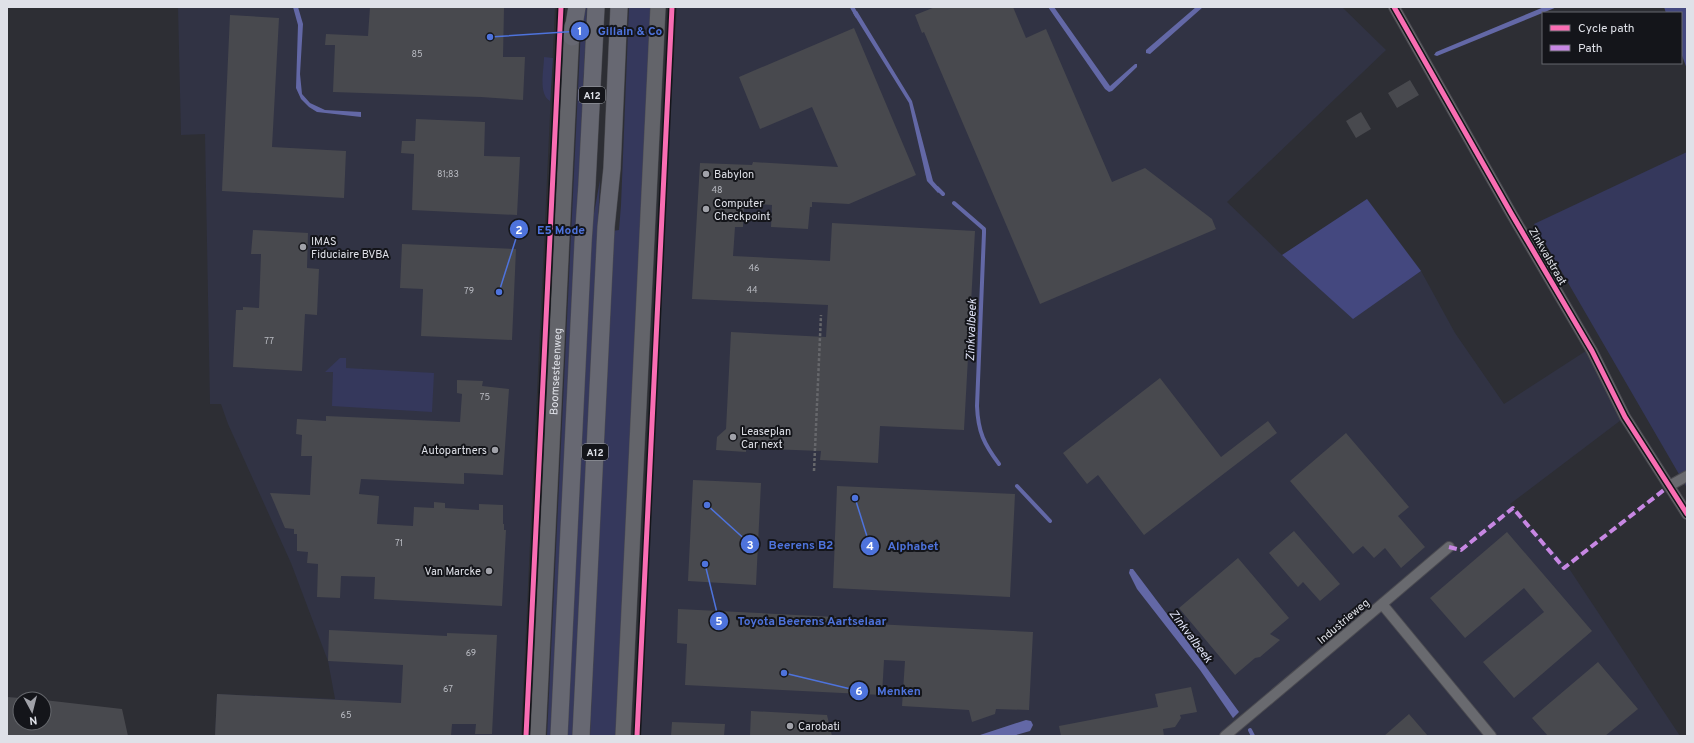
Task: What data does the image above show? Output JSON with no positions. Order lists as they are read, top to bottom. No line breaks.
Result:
{"streets":{"highway":["A12"],"main road":["Boomsesteenweg"],"street":["Zinkvalstraat","Industrieweg"]},"water":["Zinkvalbeek"],"places":["Gillain & Co","Babylon","Computer Checkpoint","IMAS Fiduciaire BVBA","E5 Mode","Leaseplan Car next","Autopartners","Alphabet","Beerens B2","Toyota Beerens Aartselaar","Van Marcke","Menken","Carobati"],"house_numbers":["85","81;83","48","46","44","79","77","75","71","69","67","65"],"legend":["Cycle path","Path"],"north":"bottom"}
